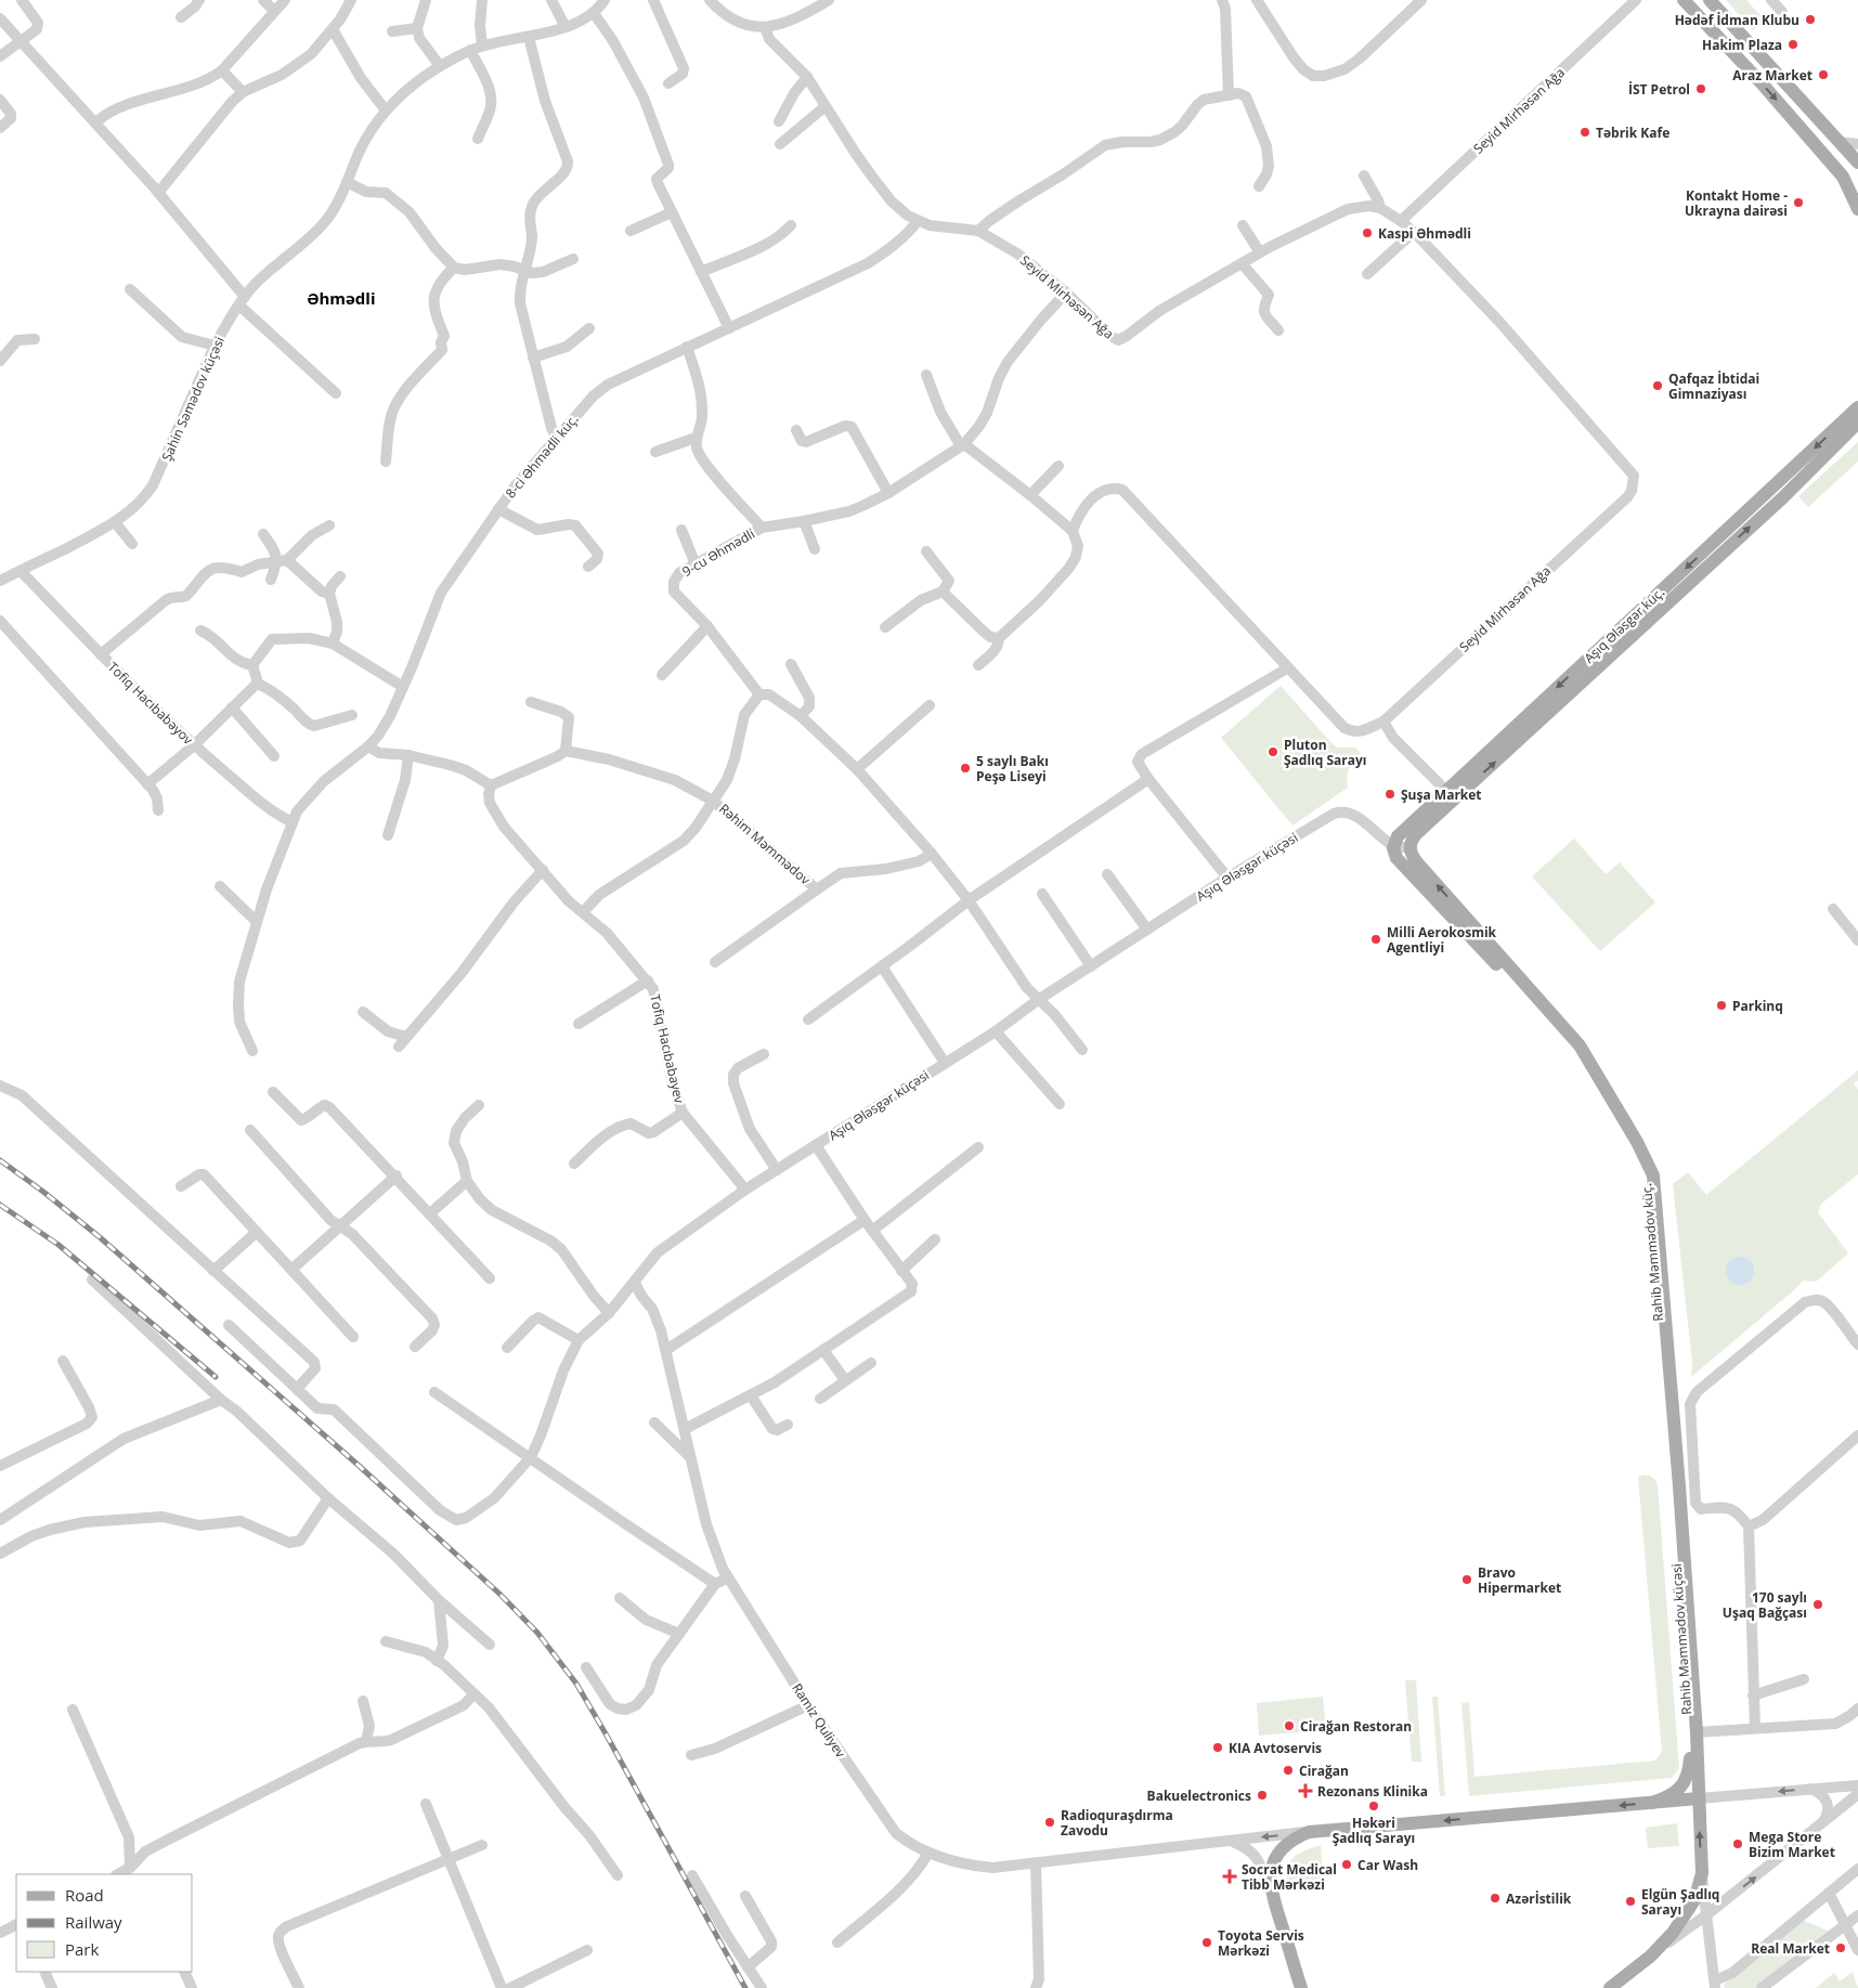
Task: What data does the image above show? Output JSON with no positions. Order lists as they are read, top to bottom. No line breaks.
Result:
{"streets":{"main road":["Aşıq Ələsgər küç.","Rahib Məmmədov küç.","Rahib Məmmədov küçəsi"],"street":["Seyid Mirhəsən Ağa","Şahin Səmədov küçəsi","8-ci Əhmədli küç.","9-cu Əhmədli","Tofiq Hacıbabəyov","Rəhim Məmmədov","Aşıq Ələsgər küçəsi","Tofiq Hacıbabayev","Ramiz Quliyev"]},"crossings":[["Seyid Mirhəsən Ağa","8-ci Əhmədli küç."],["Seyid Mirhəsən Ağa","9-cu Əhmədli"],["Şahin Səmədov küçəsi","Tofiq Hacıbabəyov"],["8-ci Əhmədli küç.","Tofiq Hacıbabəyov"],["Aşıq Ələsgər küç.","Aşıq Ələsgər küçəsi"],["Aşıq Ələsgər küç.","Rahib Məmmədov küç."],["Aşıq Ələsgər küçəsi","Tofiq Hacıbabayev"],["Aşıq Ələsgər küçəsi","Rahib Məmmədov küç."],["Aşıq Ələsgər küçəsi","Ramiz Quliyev"],["Rahib Məmmədov küç.","Rahib Məmmədov küçəsi"]],"districts":["Əhmədli"],"places":{"other":["Hədəf İdman Klubu","Hakim Plaza","Araz Market","İST Petrol","Təbrik Kafe","Kontakt Home - Ukrayna dairəsi","Kaspi Əhmədli","Qafqaz İbtidai Gimnaziyası","Pluton Şadlıq Sarayı","5 saylı Bakı Peşə Liseyi","Şuşa Market","Milli Aerokosmik Agentliyi","Parkinq","Bravo Hipermarket","170 saylı Uşaq Bağçası","Cirağan Restoran","KIA Avtoservis","Cirağan","Bakuelectronics","Həkəri Şadlıq Sarayı","Radioquraşdırma Zavodu","Mega Store Bizim Market","Car Wash","Azərİstilik","Elgün Şadlıq Sarayı","Toyota Servis Mərkəzi","Real Market"],"health":["Rezonans Klinika","Socrat Medical Tibb Mərkəzi"]},"legend":["Road","Railway","Park"]}
